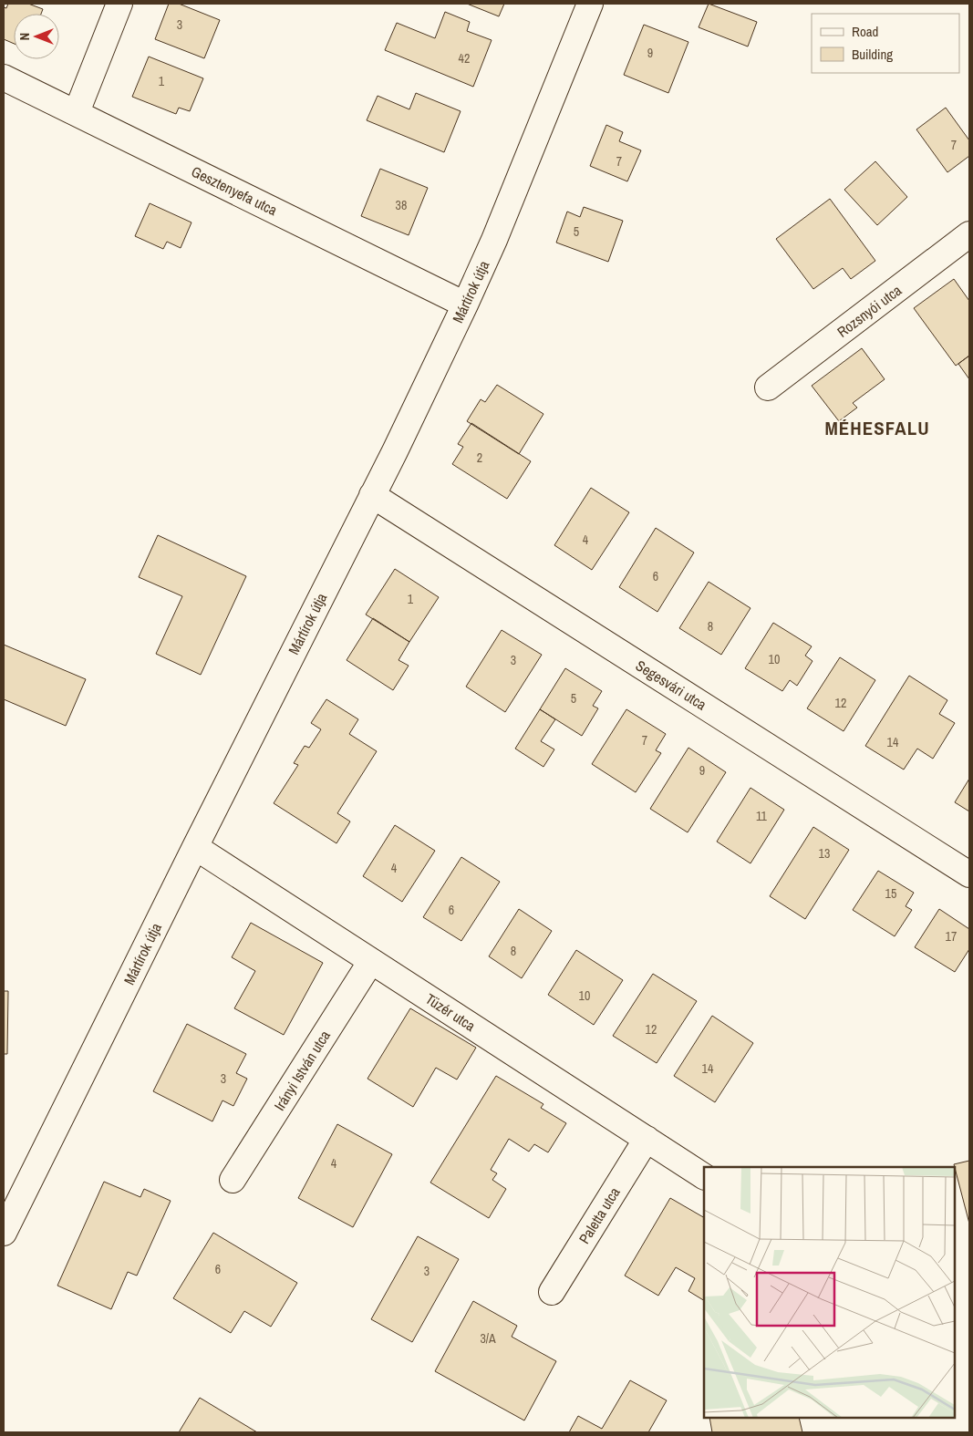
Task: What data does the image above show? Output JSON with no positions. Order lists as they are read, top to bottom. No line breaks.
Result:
{"streets":{"street":["Gesztenyefa utca","Mártírok útja","Rozsnyói utca","Segesvári utca","Tüzér utca","Irányi István utca","Paletta utca"]},"crossings":[["Gesztenyefa utca","Mártírok útja"],["Mártírok útja","Segesvári utca"],["Mártírok útja","Tüzér utca"],["Tüzér utca","Irányi István utca"],["Tüzér utca","Paletta utca"]],"districts":["MÉHESFALU"],"house_numbers":["3","9","42","1","7","7","38","5","2","4","6","1","8","10","3","5","12","7","14","9","11","13","4","15","6","17","8","10","12","14","3","4","6","3","3/A"],"legend":["Road","Building"],"north":"left"}
